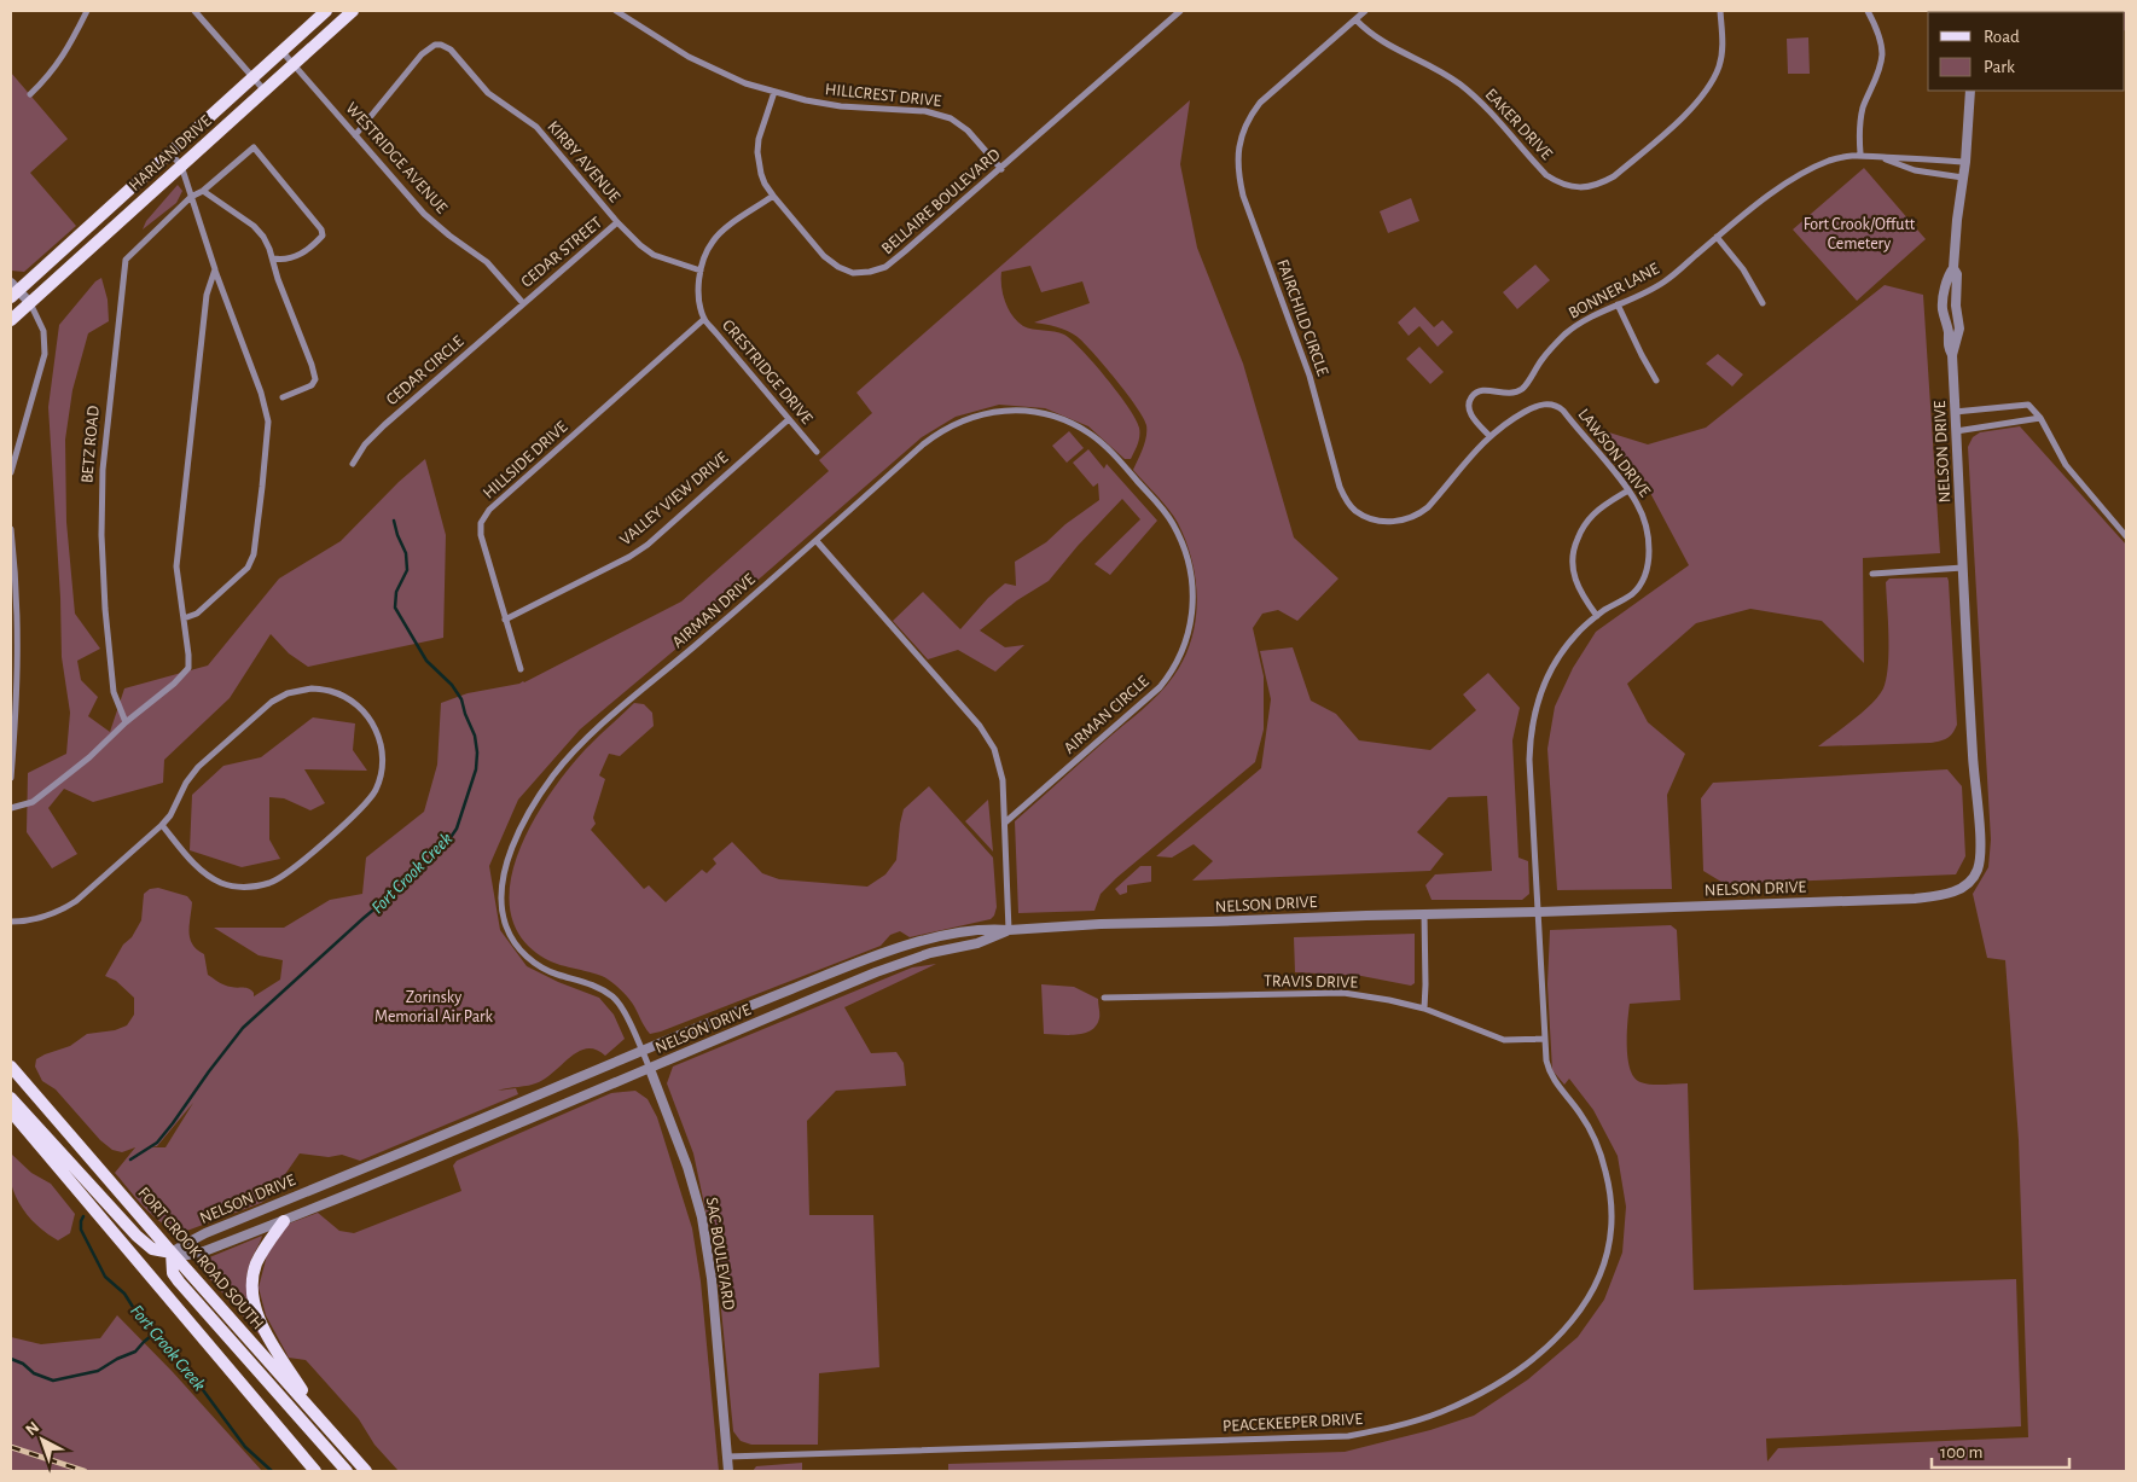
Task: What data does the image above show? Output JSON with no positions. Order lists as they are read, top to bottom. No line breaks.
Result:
{"streets":{"main road":["HARLAN DRIVE","FORT CROOK ROAD SOUTH"],"street":["HILLCREST DRIVE","EAKER DRIVE","WESTRIDGE AVENUE","KIRBY AVENUE","BELLAIRE BOULEVARD","CEDAR STREET","BONNER LANE","FAIRCHILD CIRCLE","CEDAR CIRCLE","CRESTRIDGE DRIVE","BETZ ROAD","NELSON DRIVE","LAWSON DRIVE","HILLSIDE DRIVE","VALLEY VIEW DRIVE","AIRMAN DRIVE","AIRMAN CIRCLE","TRAVIS DRIVE","SAC BOULEVARD","PEACEKEEPER DRIVE"]},"crossings":[["HILLCREST DRIVE","BELLAIRE BOULEVARD"],["EAKER DRIVE","FAIRCHILD CIRCLE"],["HARLAN DRIVE","WESTRIDGE AVENUE"],["WESTRIDGE AVENUE","KIRBY AVENUE"],["WESTRIDGE AVENUE","CEDAR STREET"],["WESTRIDGE AVENUE","CEDAR CIRCLE"],["KIRBY AVENUE","CEDAR STREET"],["KIRBY AVENUE","CRESTRIDGE DRIVE"],["BELLAIRE BOULEVARD","CRESTRIDGE DRIVE"],["CEDAR STREET","CEDAR CIRCLE"],["BONNER LANE","FAIRCHILD CIRCLE"],["BONNER LANE","NELSON DRIVE"],["BONNER LANE","LAWSON DRIVE"],["FAIRCHILD CIRCLE","LAWSON DRIVE"],["CRESTRIDGE DRIVE","HILLSIDE DRIVE"],["CRESTRIDGE DRIVE","VALLEY VIEW DRIVE"],["NELSON DRIVE","AIRMAN DRIVE"],["NELSON DRIVE","SAC BOULEVARD"],["NELSON DRIVE","FORT CROOK ROAD SOUTH"],["NELSON DRIVE","PEACEKEEPER DRIVE"],["HILLSIDE DRIVE","VALLEY VIEW DRIVE"],["AIRMAN DRIVE","AIRMAN CIRCLE"],["AIRMAN DRIVE","SAC BOULEVARD"],["TRAVIS DRIVE","PEACEKEEPER DRIVE"],["SAC BOULEVARD","PEACEKEEPER DRIVE"]],"water":["Fort Crook Creek"],"parks":["Fort Crook/Offutt Cemetery","Zorinsky Memorial Air Park"],"legend":["Road","Park"],"scale_bar":"100 m","north":"top left"}
